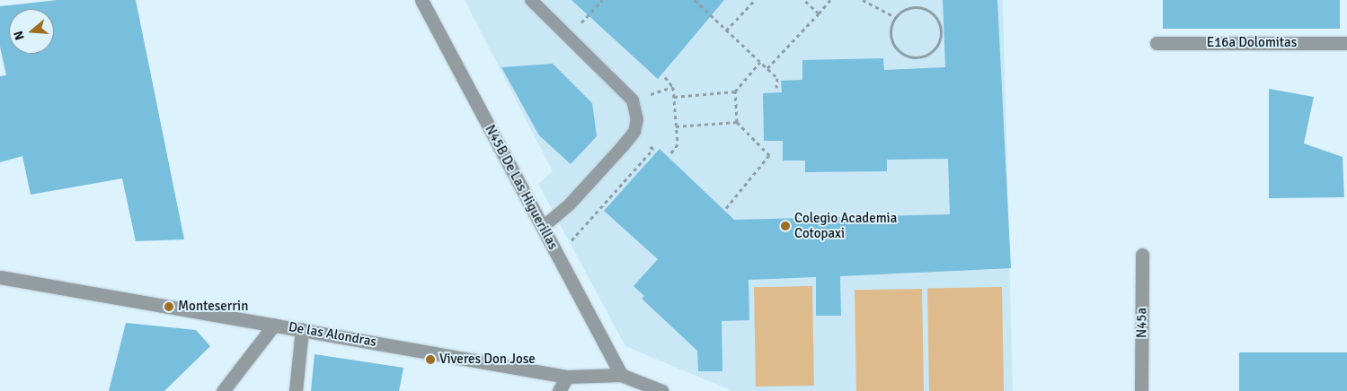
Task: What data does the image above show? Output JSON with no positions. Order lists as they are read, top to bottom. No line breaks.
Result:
{"streets":{"street":["E16a Dolomitas","N45B De Las Higuerillas","N45a","De las Alondras"]},"crossings":[["N45B De Las Higuerillas","De las Alondras"]],"places":["Colegio Academia Cotopaxi","Monteserrin","Viveres Don Jose"],"north":"left"}
